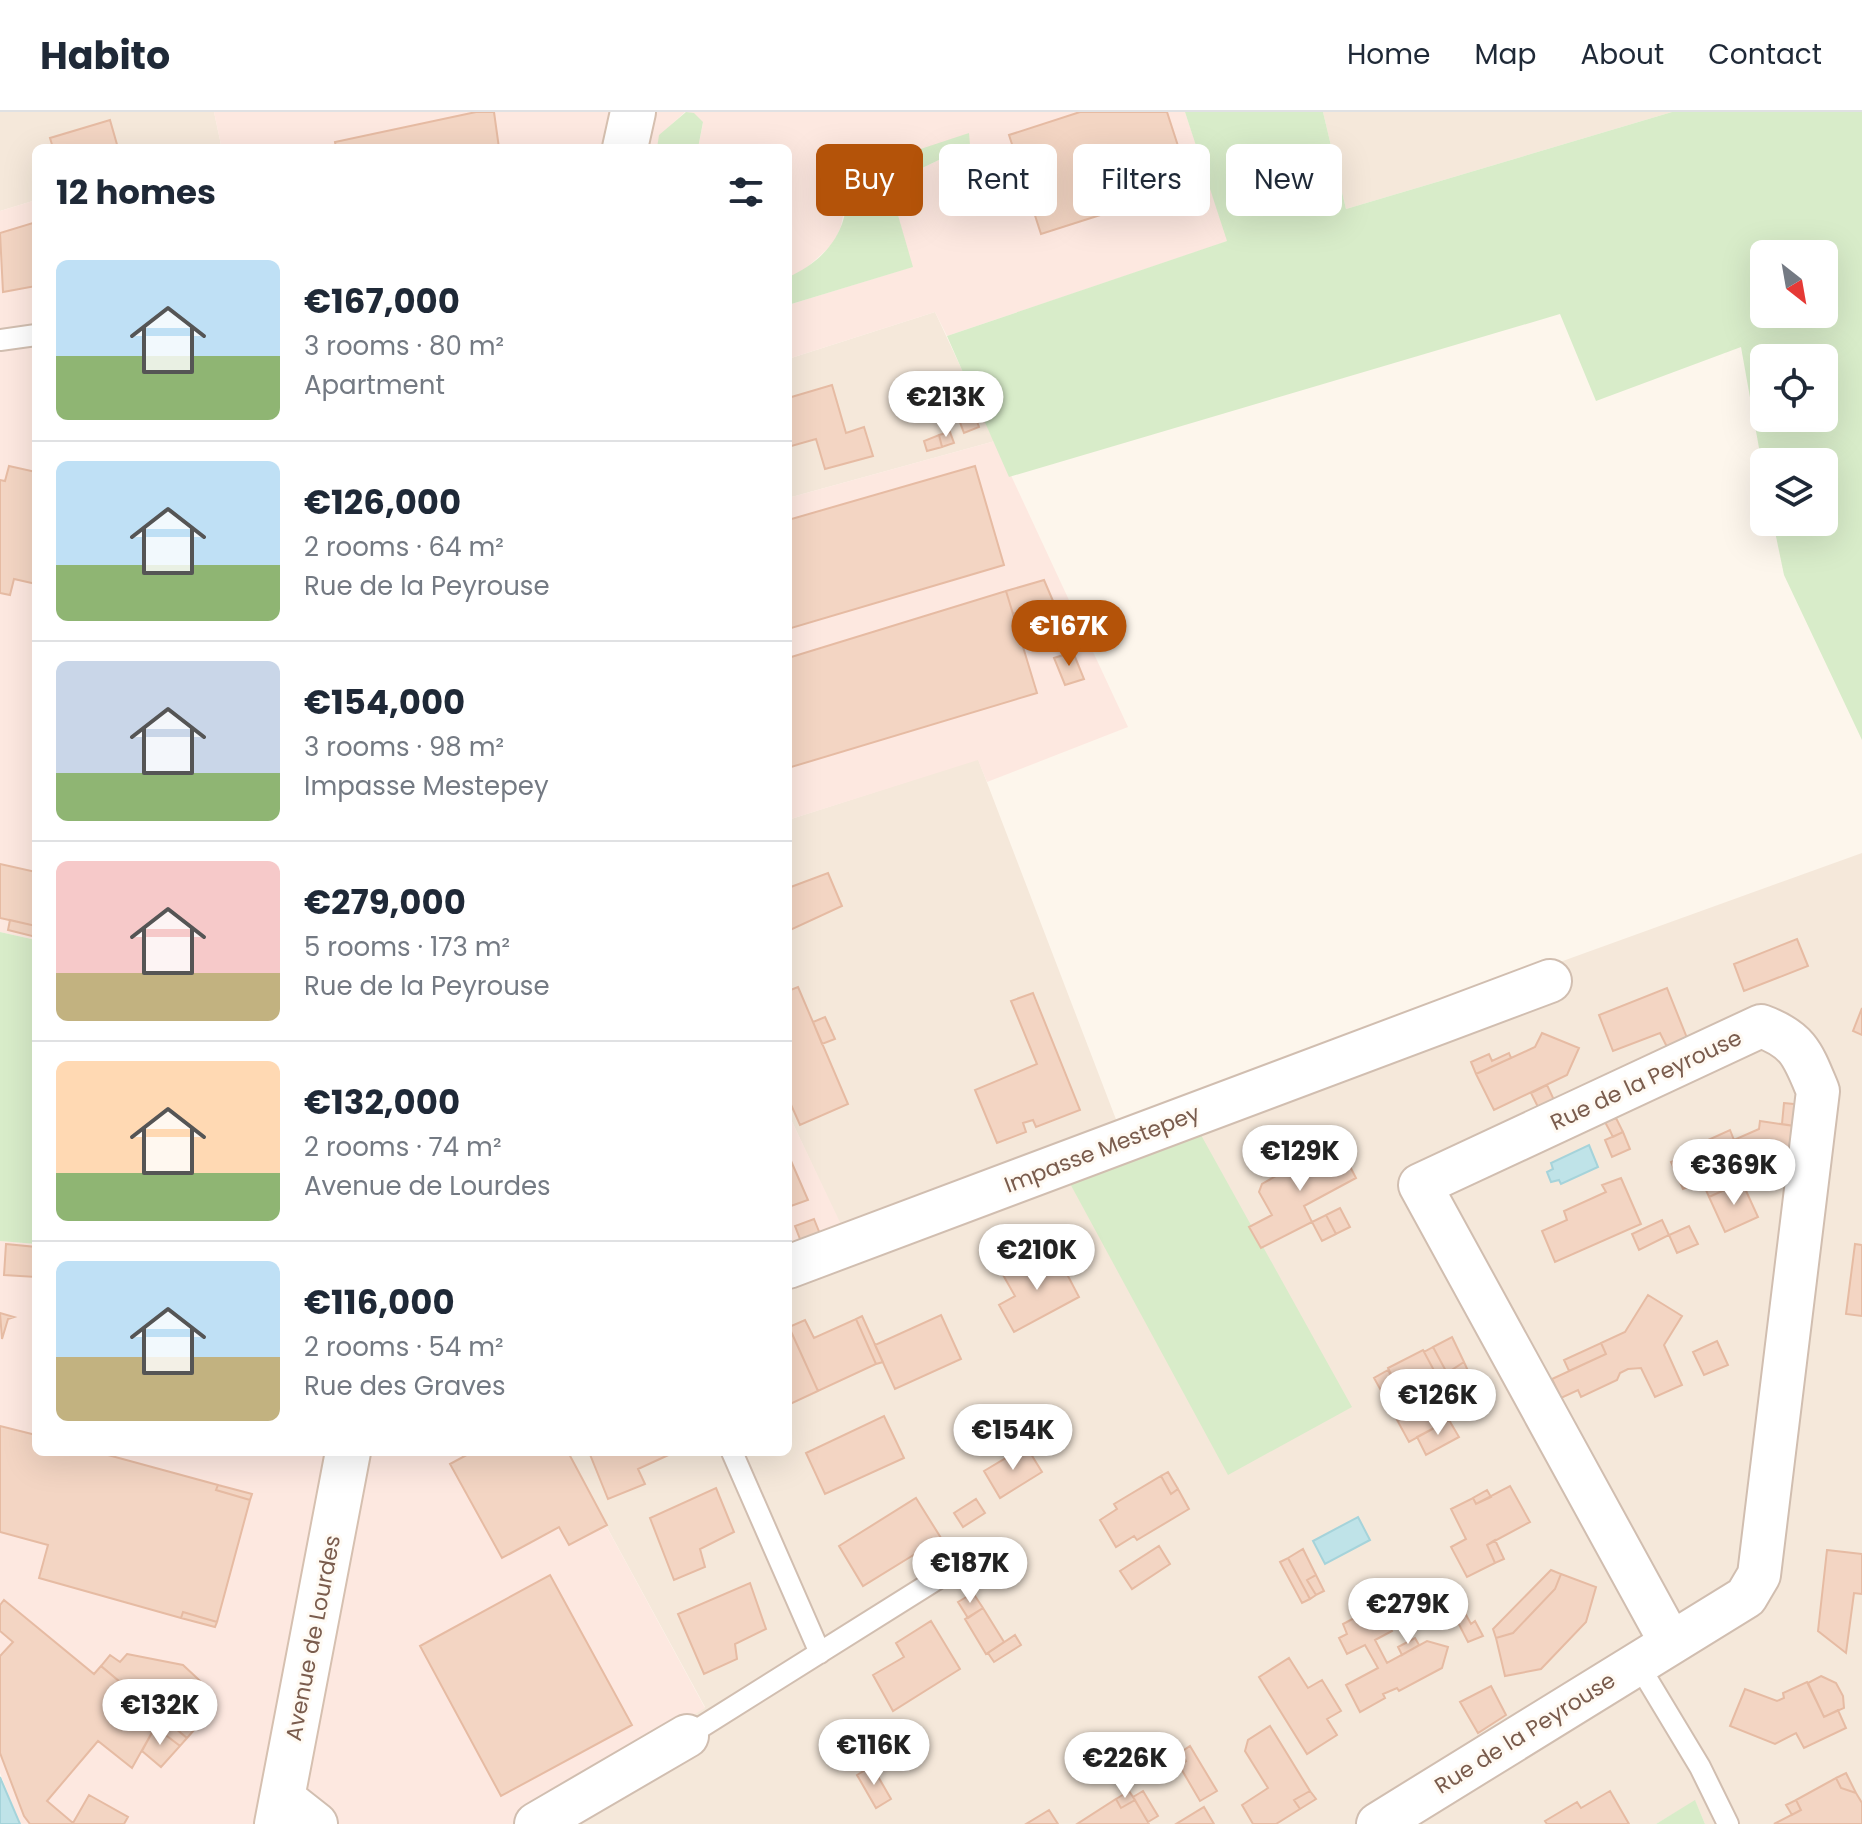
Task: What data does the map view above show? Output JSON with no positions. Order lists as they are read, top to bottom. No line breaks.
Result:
{"streets":{"main road":["Avenue de Lourdes"],"street":["Rue de la Peyrouse","Impasse Mestepey"]},"north":"bottom right","page":{"header":"Habito","nav":["Home","Map","About","Contact"],"chip":["Buy","Rent","Filters","New"],"heading":"12 homes","list":[{"name":"€167,000","note":"3 rooms · 80 m² · Apartment"},{"name":"€126,000","note":"2 rooms · 64 m² · Rue de la Peyrouse"},{"name":"€154,000","note":"3 rooms · 98 m² · Impasse Mestepey"},{"name":"€279,000","note":"5 rooms · 173 m² · Rue de la Peyrouse"},{"name":"€132,000","note":"2 rooms · 74 m² · Avenue de Lourdes"},{"name":"€116,000","note":"2 rooms · 54 m² · Rue des Graves"}],"price":["€213K","€167K","€129K","€369K","€210K","€126K","€154K","€187K","€279K","€132K","€116K","€226K"]}}
